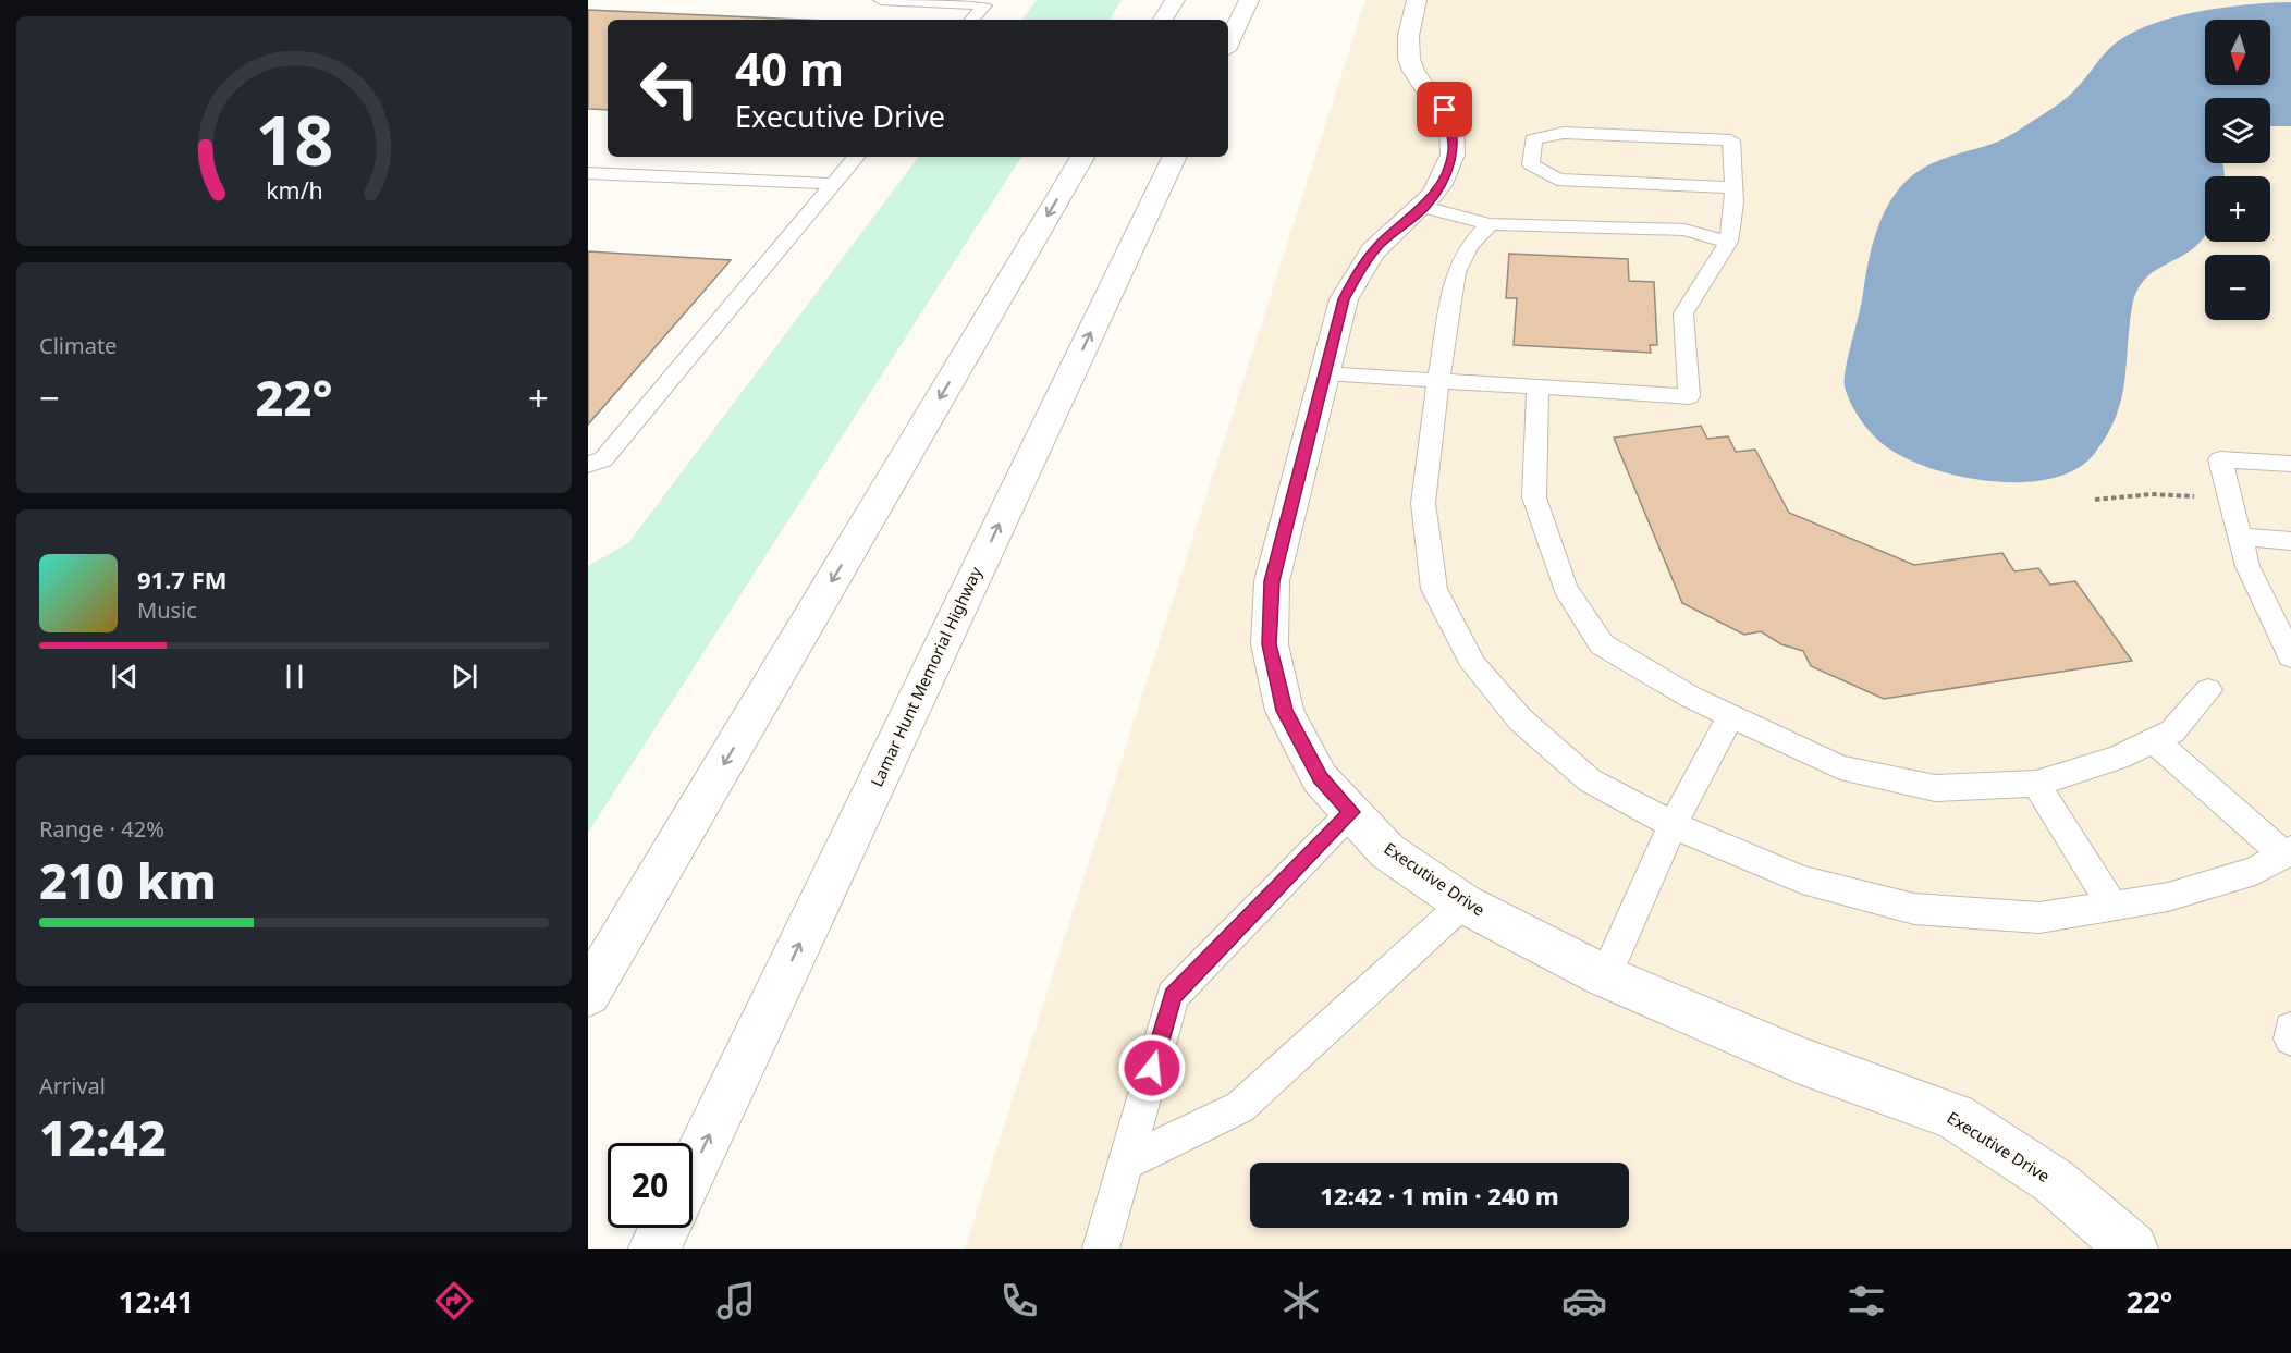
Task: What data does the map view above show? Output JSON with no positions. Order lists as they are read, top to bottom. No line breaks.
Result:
{"streets":{"main road":["Lamar Hunt Memorial Highway","Executive Drive"]},"north":"bottom","page":{"map_buttons":["+","−"],"turn":["40 m","Executive Drive"],"tile":["Climate",["Range · 42%","210 km"],["Arrival","12:42"]],"heat":["−","22°","+"],"song":["91.7 FM","Music"],"limit":"20","trip":"12:42 · 1 min · 240 m","tabs":["12:41","22°"],"gauge":["18","km/h"]}}
